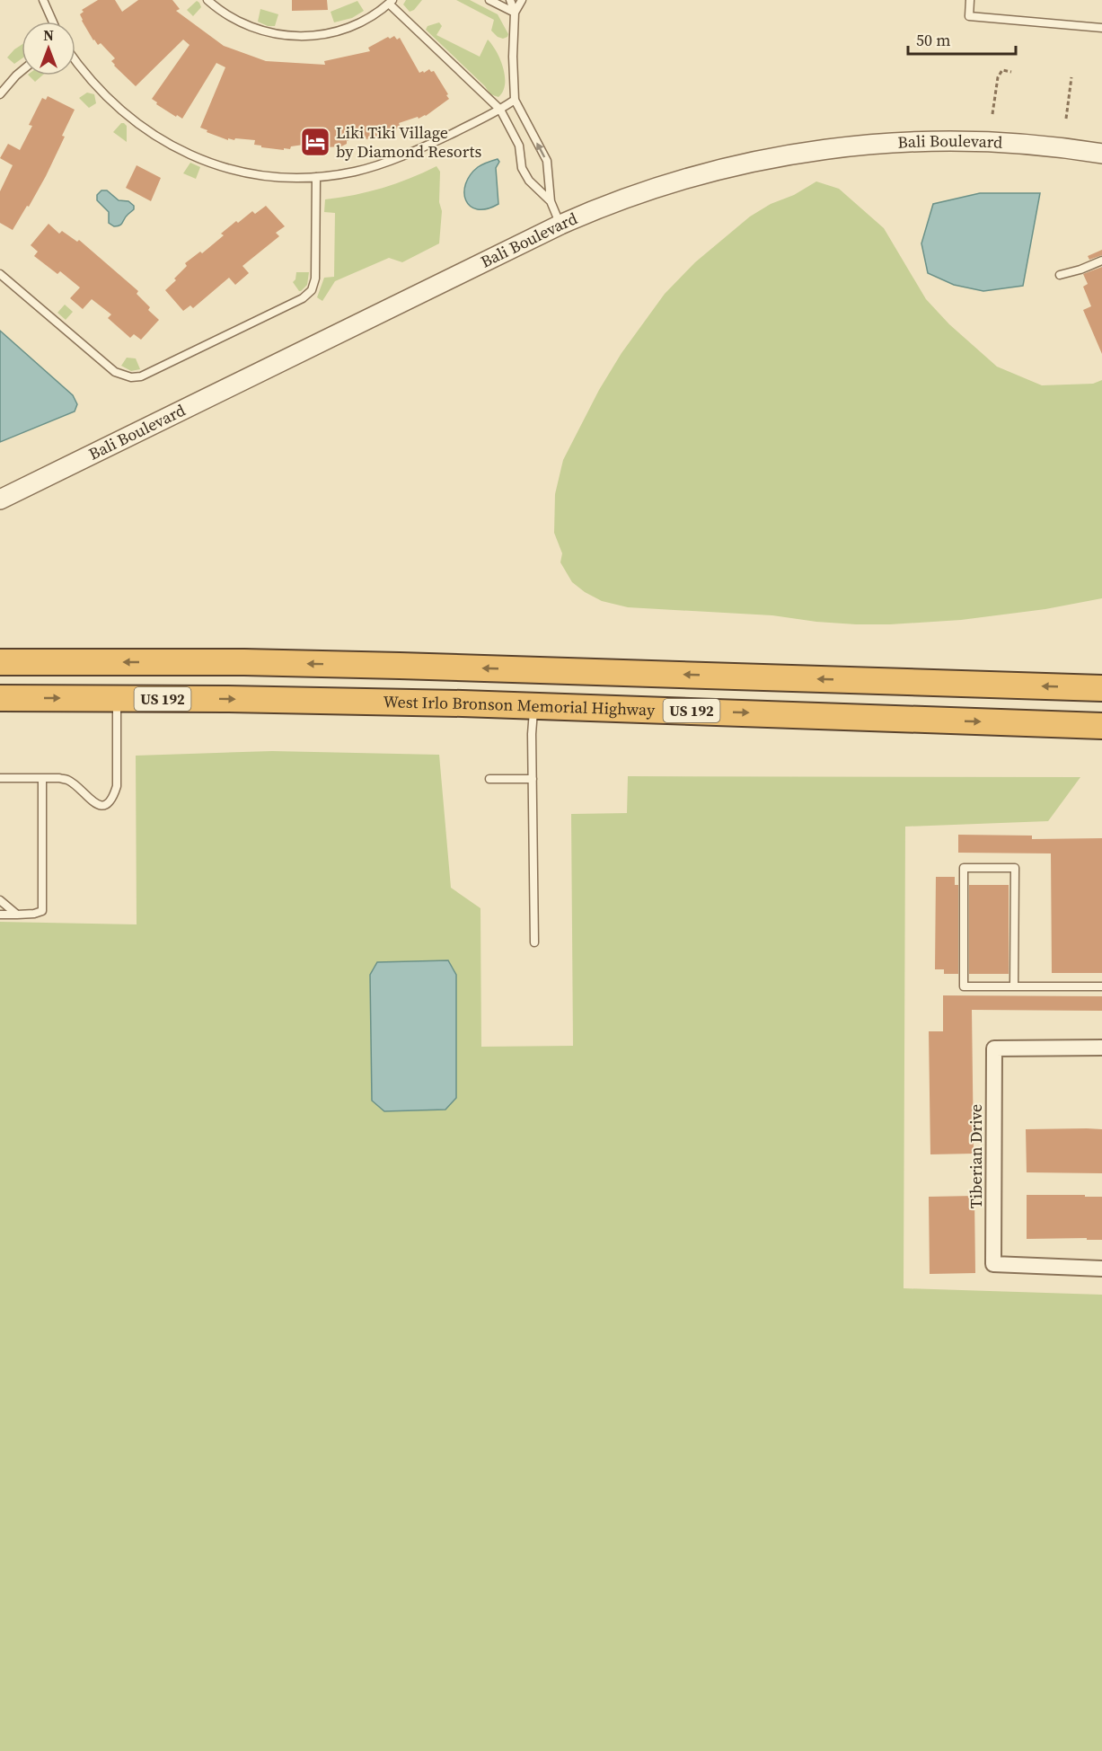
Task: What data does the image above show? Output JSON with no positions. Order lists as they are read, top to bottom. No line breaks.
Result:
{"streets":{"highway":["US 192","West Irlo Bronson Memorial Highway"],"street":["Bali Boulevard","Tiberian Drive"]},"places":{"hotel":["Liki Tiki Village by Diamond Resorts"]},"scale_bar":"50 m","north":"top"}
